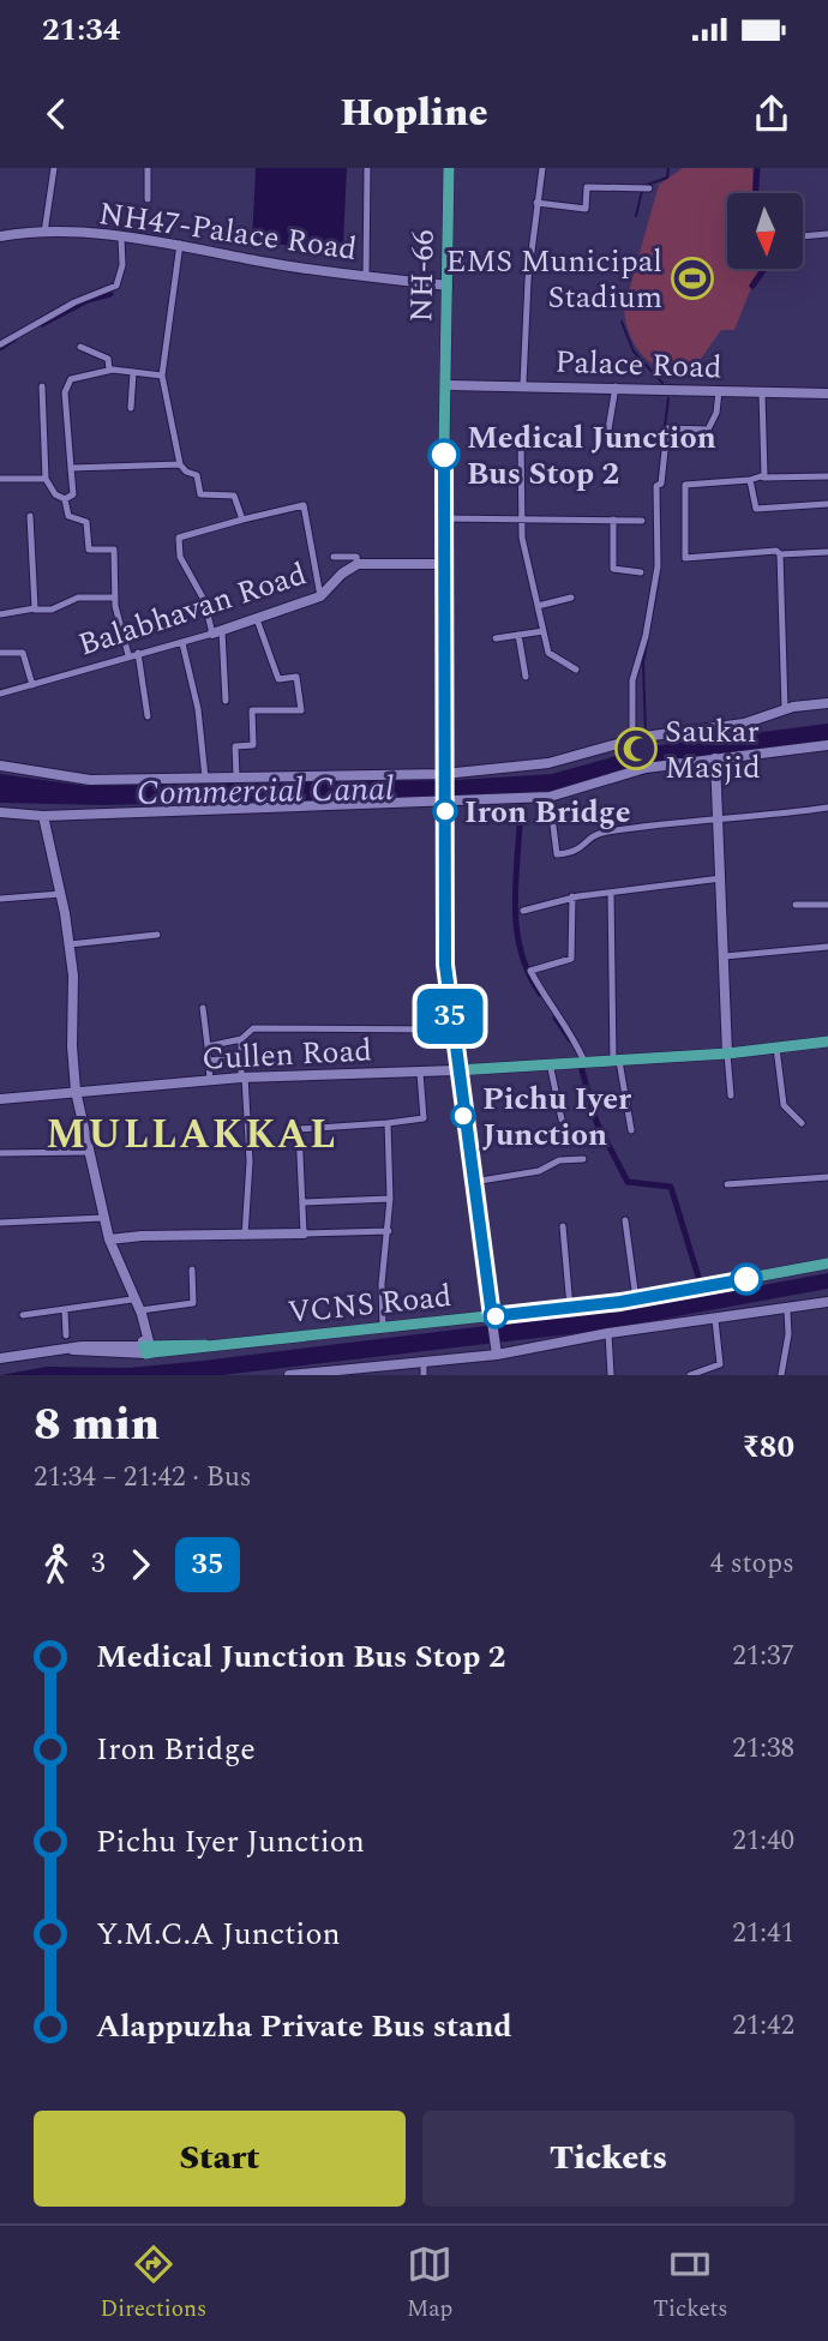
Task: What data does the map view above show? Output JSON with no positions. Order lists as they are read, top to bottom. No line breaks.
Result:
{"streets":{"main road":["NH47-Palace Road","NH-66","Palace Road","Balabhavan Road","Cullen Road","VCNS Road"]},"crossings":[["NH47-Palace Road","NH-66"],["NH-66","Palace Road"]],"districts":["MULLAKKAL"],"water":["Commercial Canal"],"places":{"sports":["EMS Municipal Stadium"],"other":["Medical Junction Bus Stop 2","Iron Bridge","Pichu Iyer Junction"],"mosque":["Saukar Masjid"]},"lines":["bus line 35"],"north":"bottom","page":{"status":"21:34","header":"Hopline","on_map":"35","heading":["8 min","21:34 – 21:42 · Bus","₹80"],"legs":["3","35","4 stops"],"list":[{"name":"Medical Junction Bus Stop 2","value":"21:37"},{"name":"Iron Bridge","value":"21:38"},{"name":"Pichu Iyer Junction","value":"21:40"},{"name":"Y.M.C.A Junction","value":"21:41"},{"name":"Alappuzha Private Bus stand","value":"21:42"}],"buttons":["Start","Tickets"],"tabs":["Directions","Map","Tickets"]}}
